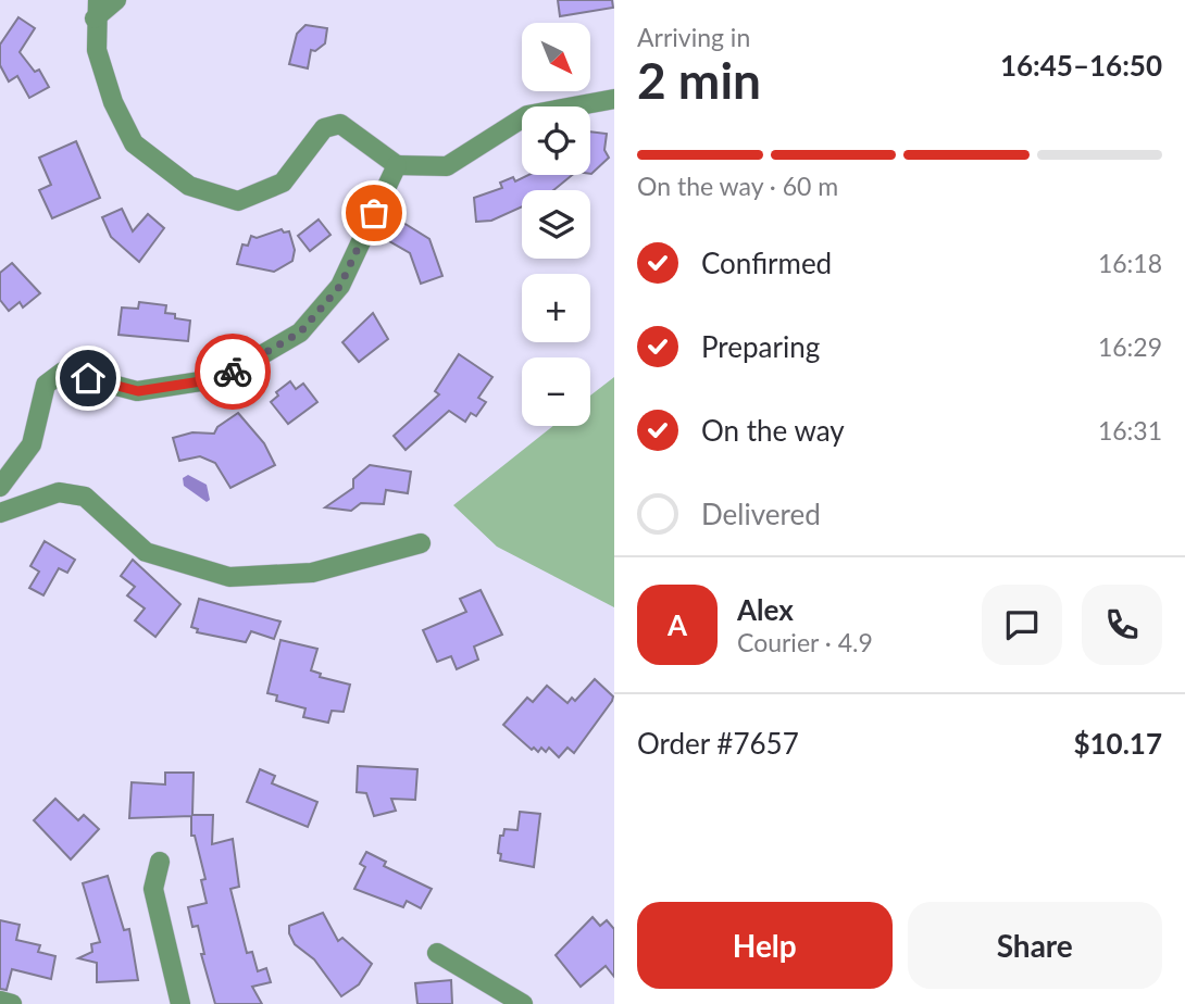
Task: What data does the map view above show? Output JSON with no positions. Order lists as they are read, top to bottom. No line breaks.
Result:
{"north":"bottom right","page":{"heading":["2 min","Arriving in","16:45–16:50"],"panel":["Alex","Courier · 4.9","Order #7657","$10.17"],"map_buttons":["+","−"],"bar":"On the way · 60 m","list":[["Confirmed","16:18"],["Preparing","16:29"],["On the way","16:31"],"Delivered"],"round":"A","buttons":["Help","Share"]}}
